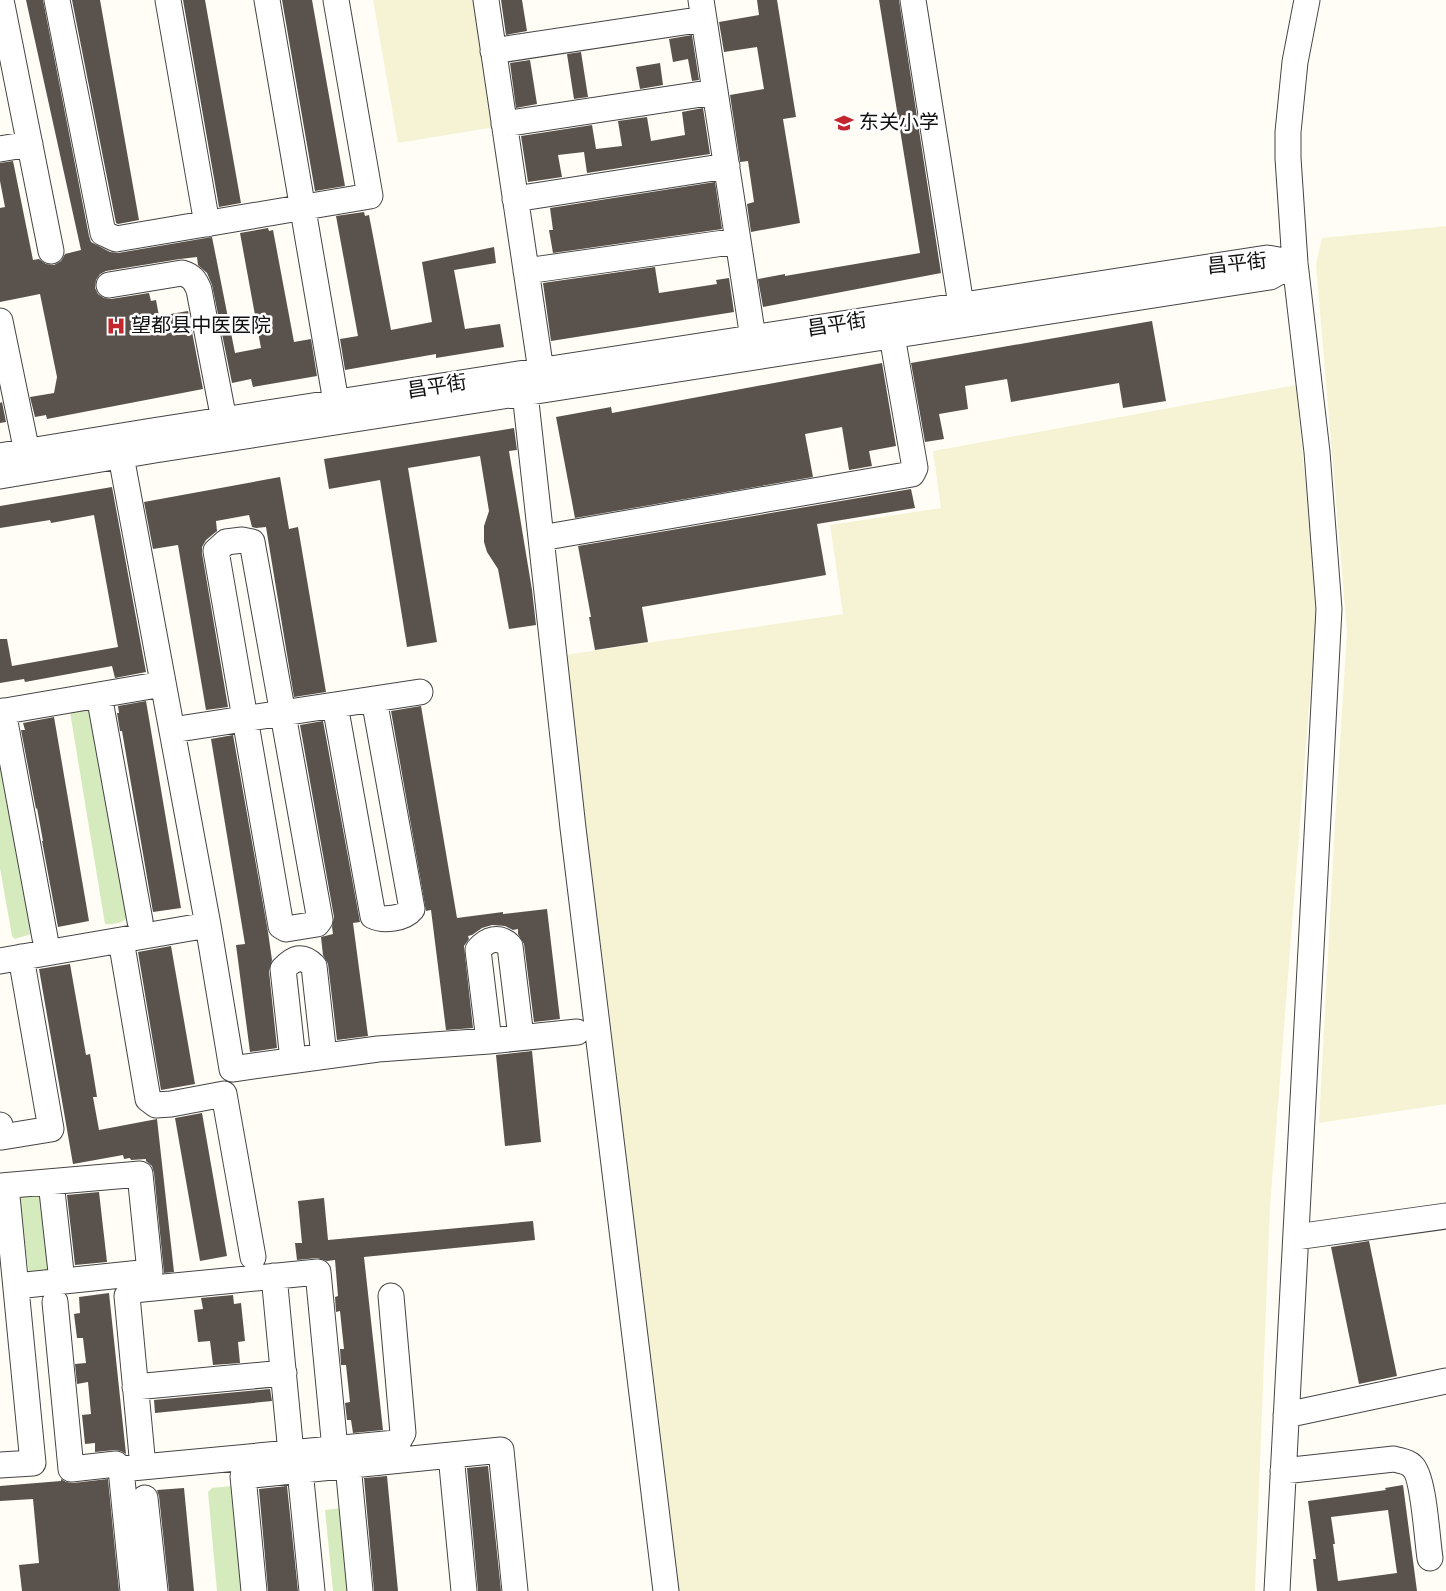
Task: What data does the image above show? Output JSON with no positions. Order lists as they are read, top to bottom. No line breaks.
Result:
{"streets":{"street":["昌平街"]},"places":{"school or university":["东关小学"],"hospital":["望都县中医医院"]}}
